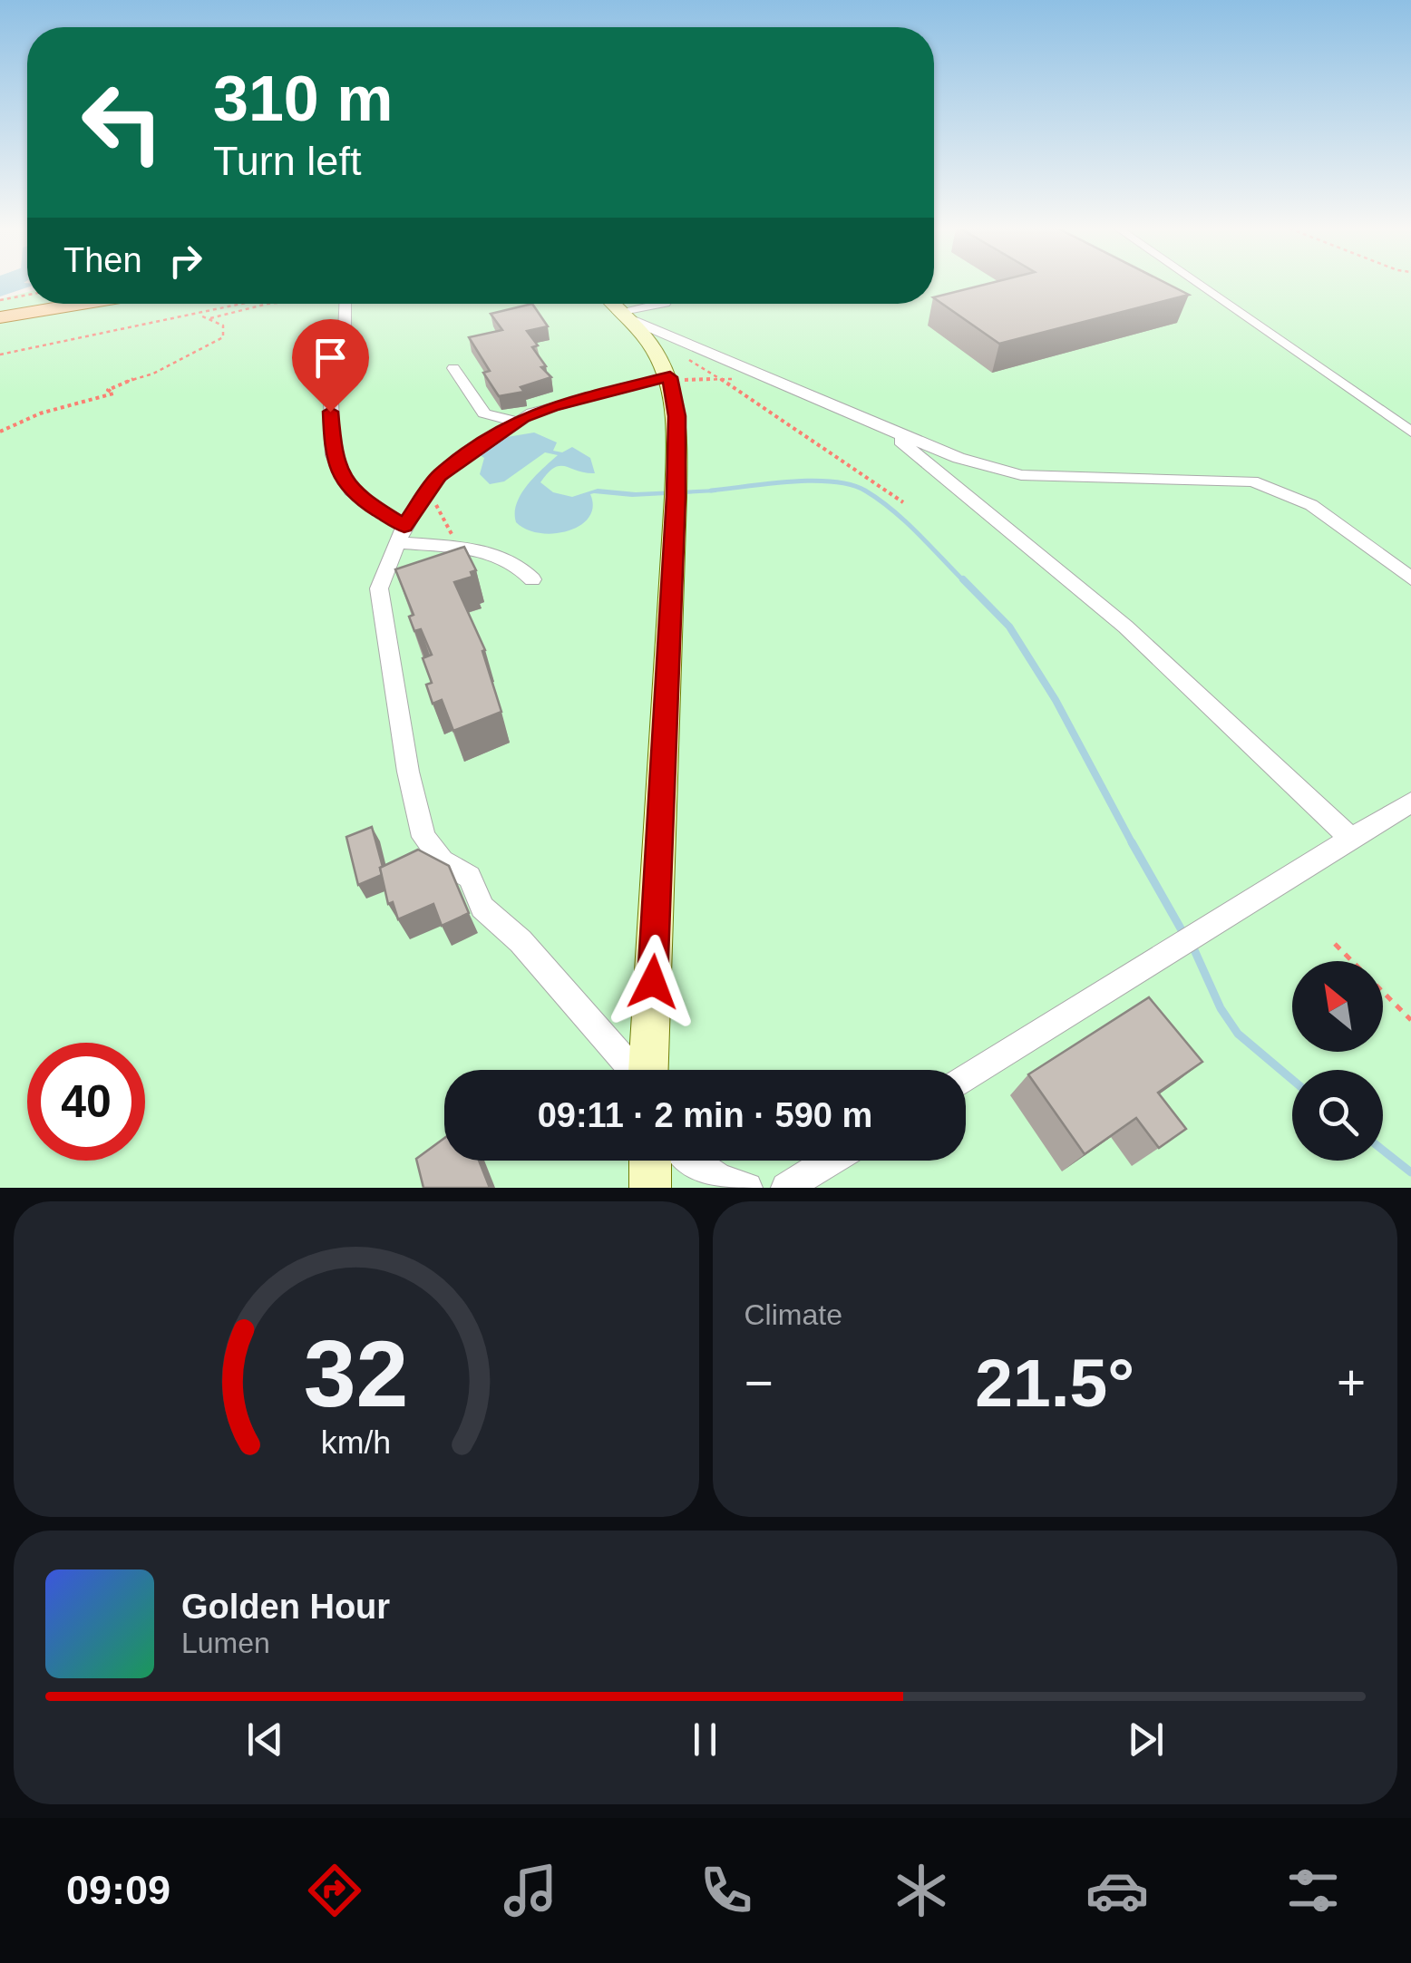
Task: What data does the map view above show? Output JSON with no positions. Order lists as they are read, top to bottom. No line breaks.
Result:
{"north":"top left","page":{"turn":["310 m","Turn left"],"then":"Then","limit":"40","trip":"09:11 · 2 min · 590 m","tile":"Climate","heat":["−","21.5°","+"],"song":["Golden Hour","Lumen"],"tabs":"09:09","gauge":["32","km/h"]}}
